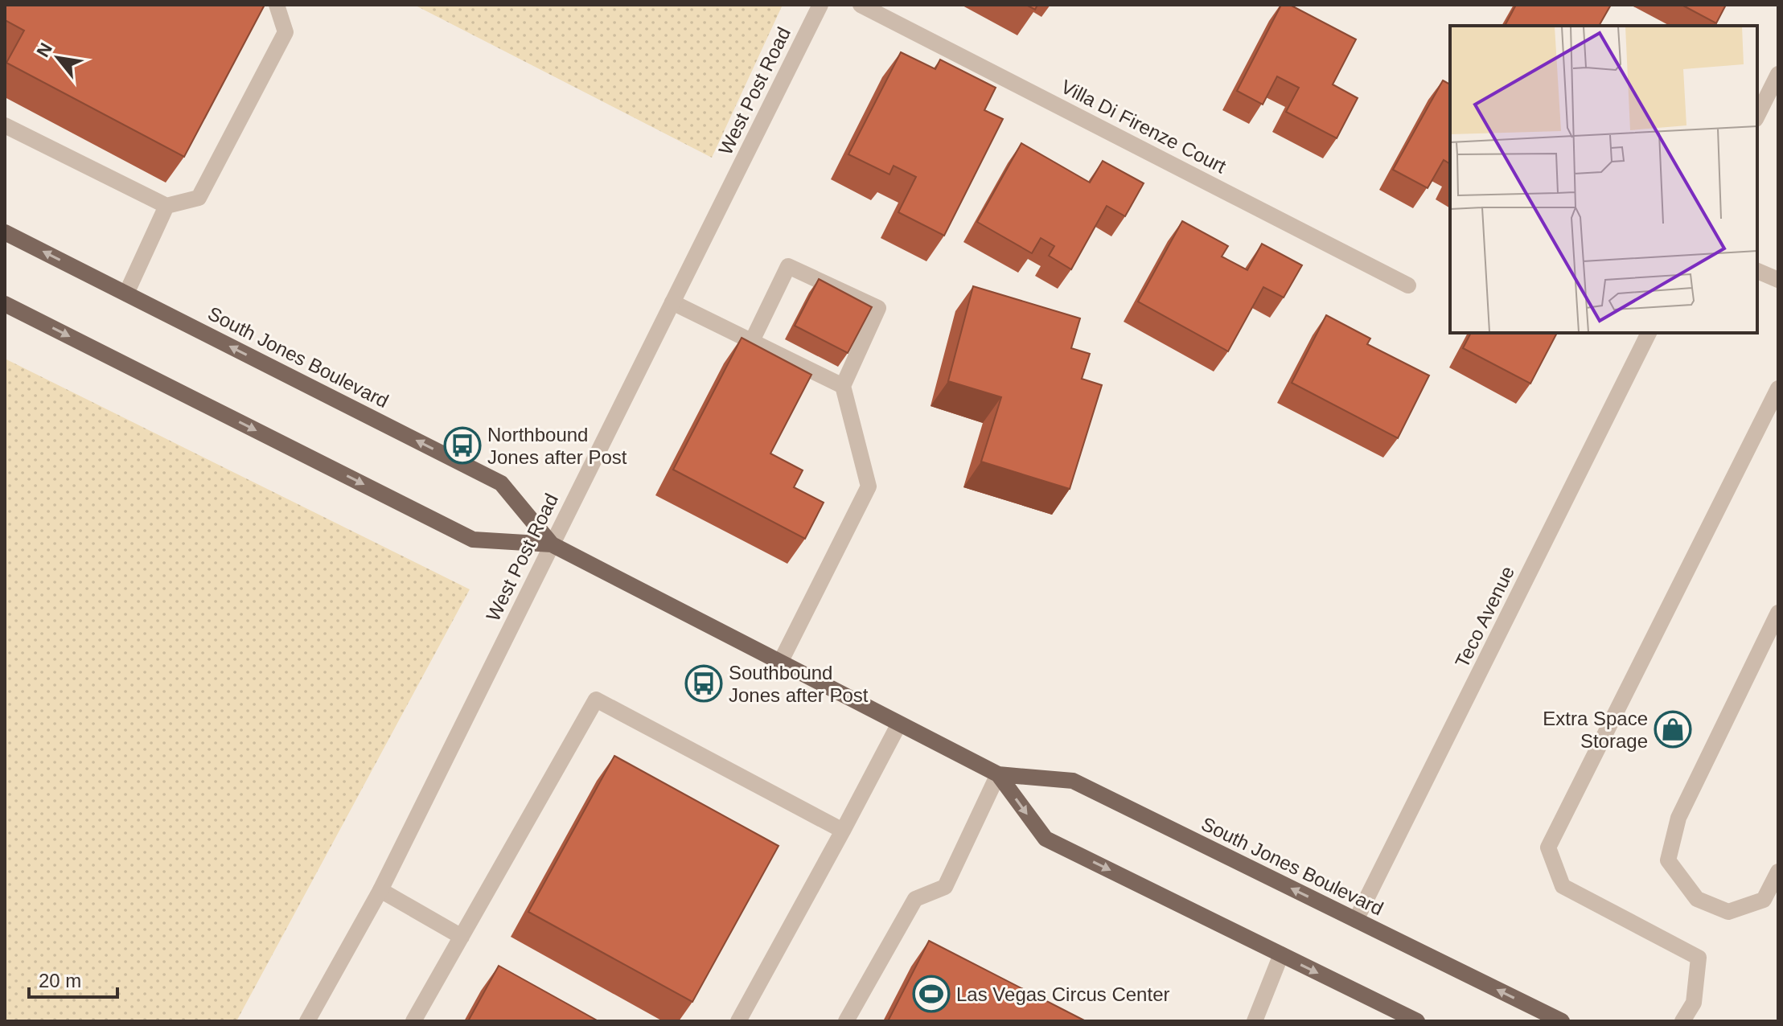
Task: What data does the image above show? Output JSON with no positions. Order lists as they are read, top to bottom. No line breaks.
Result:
{"streets":{"main road":["South Jones Boulevard"],"street":["West Post Road","Villa Di Firenze Court","Teco Avenue"]},"crossings":[["West Post Road","South Jones Boulevard"],["South Jones Boulevard","Teco Avenue"]],"places":{"bus stop":["Northbound Jones after Post","Southbound Jones after Post"],"shop":["Extra Space Storage"],"sports":["Las Vegas Circus Center"]},"scale_bar":"20 m","north":"top left"}
